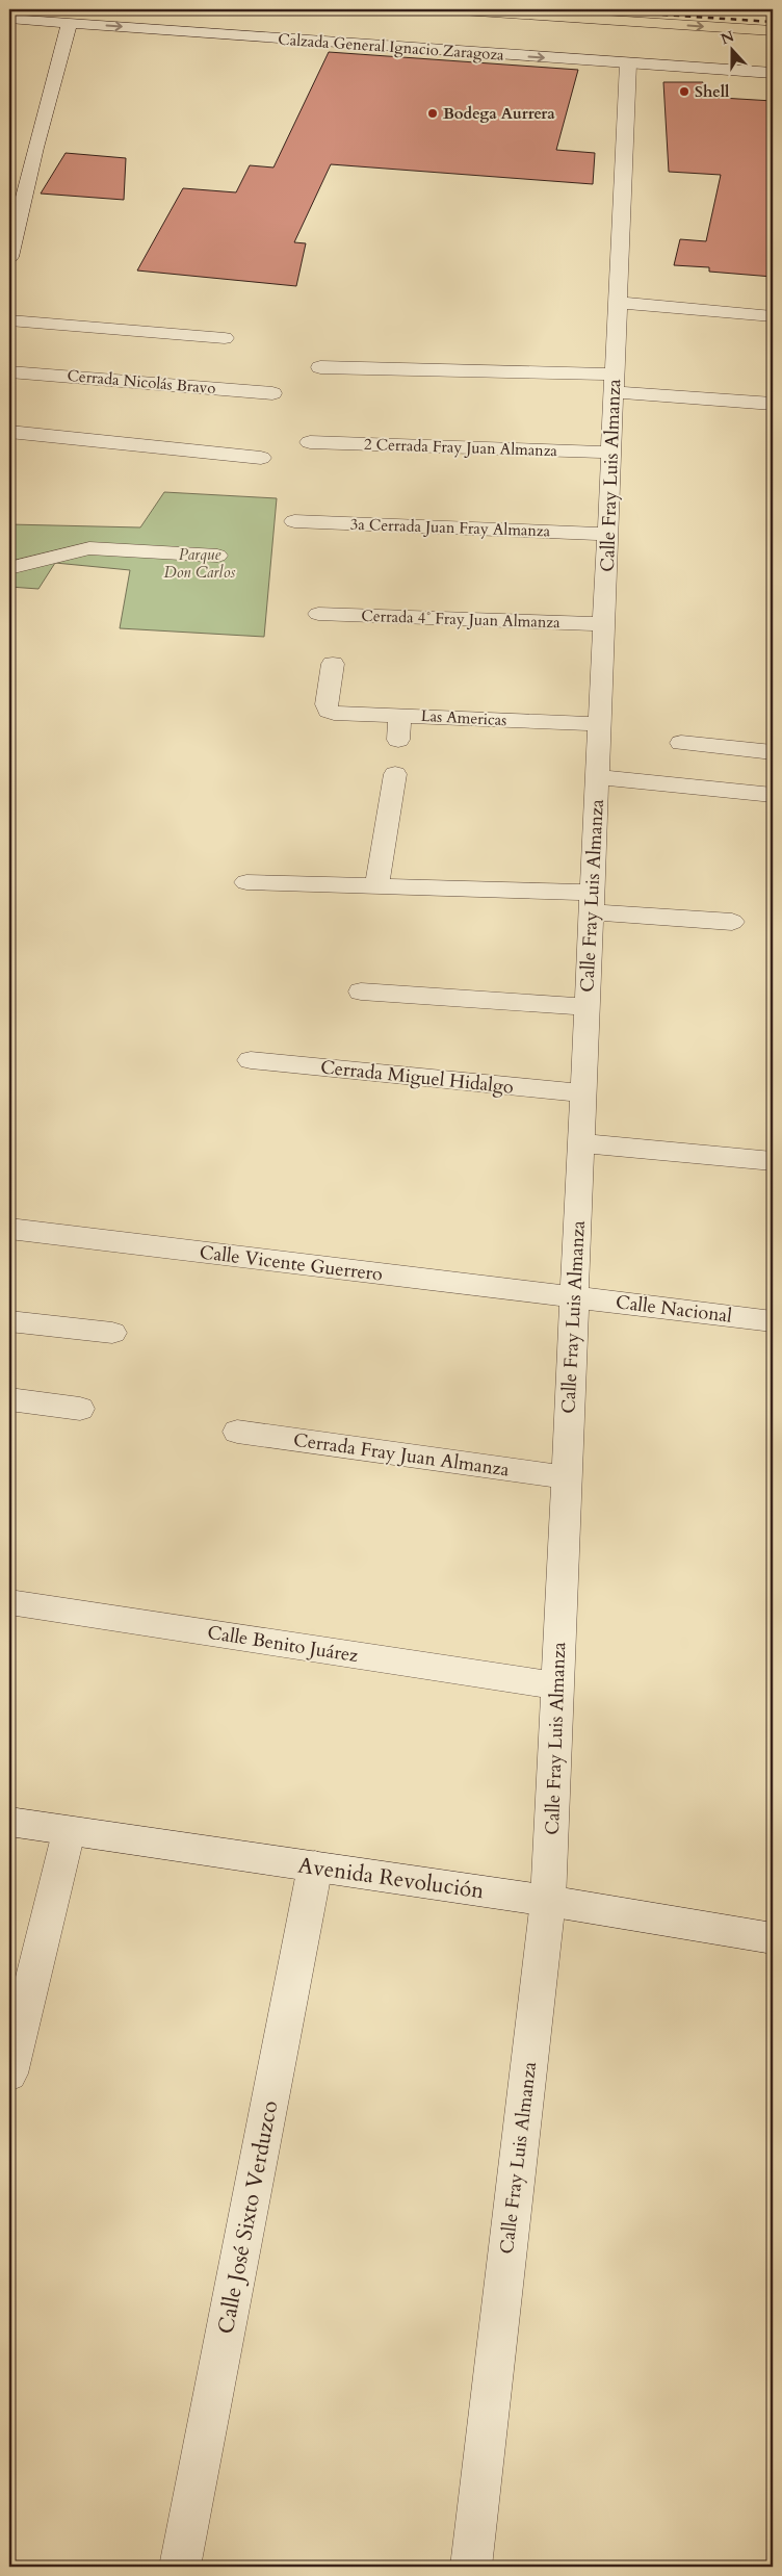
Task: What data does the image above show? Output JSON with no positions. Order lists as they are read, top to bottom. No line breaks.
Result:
{"streets":{"street":["Calzada General Ignacio Zaragoza","Cerrada Nicolás Bravo","2 Cerrada Fray Juan Almanza","Calle Fray Luis Almanza","3a Cerrada Juan Fray Almanza","Cerrada 4˚ Fray Juan Almanza","Las Americas","Cerrada Miguel Hidalgo","Calle Vicente Guerrero","Calle Nacional","Cerrada Fray Juan Almanza","Calle Benito Juárez","Avenida Revolución","Calle José Sixto Verduzco"]},"crossings":[["Calzada General Ignacio Zaragoza","Calle Fray Luis Almanza"],["2 Cerrada Fray Juan Almanza","Calle Fray Luis Almanza"],["Calle Fray Luis Almanza","3a Cerrada Juan Fray Almanza"],["Calle Fray Luis Almanza","Cerrada 4˚ Fray Juan Almanza"],["Calle Fray Luis Almanza","Las Americas"],["Calle Fray Luis Almanza","Cerrada Miguel Hidalgo"],["Calle Fray Luis Almanza","Calle Vicente Guerrero"],["Calle Fray Luis Almanza","Calle Nacional"],["Calle Fray Luis Almanza","Cerrada Fray Juan Almanza"],["Calle Fray Luis Almanza","Calle Benito Juárez"],["Calle Fray Luis Almanza","Avenida Revolución"],["Calle Vicente Guerrero","Calle Nacional"],["Avenida Revolución","Calle José Sixto Verduzco"]],"one_way":["Calzada General Ignacio Zaragoza"],"parks":["Parque Don Carlos"],"places":["Shell","Bodega Aurrera"],"north":"top"}
